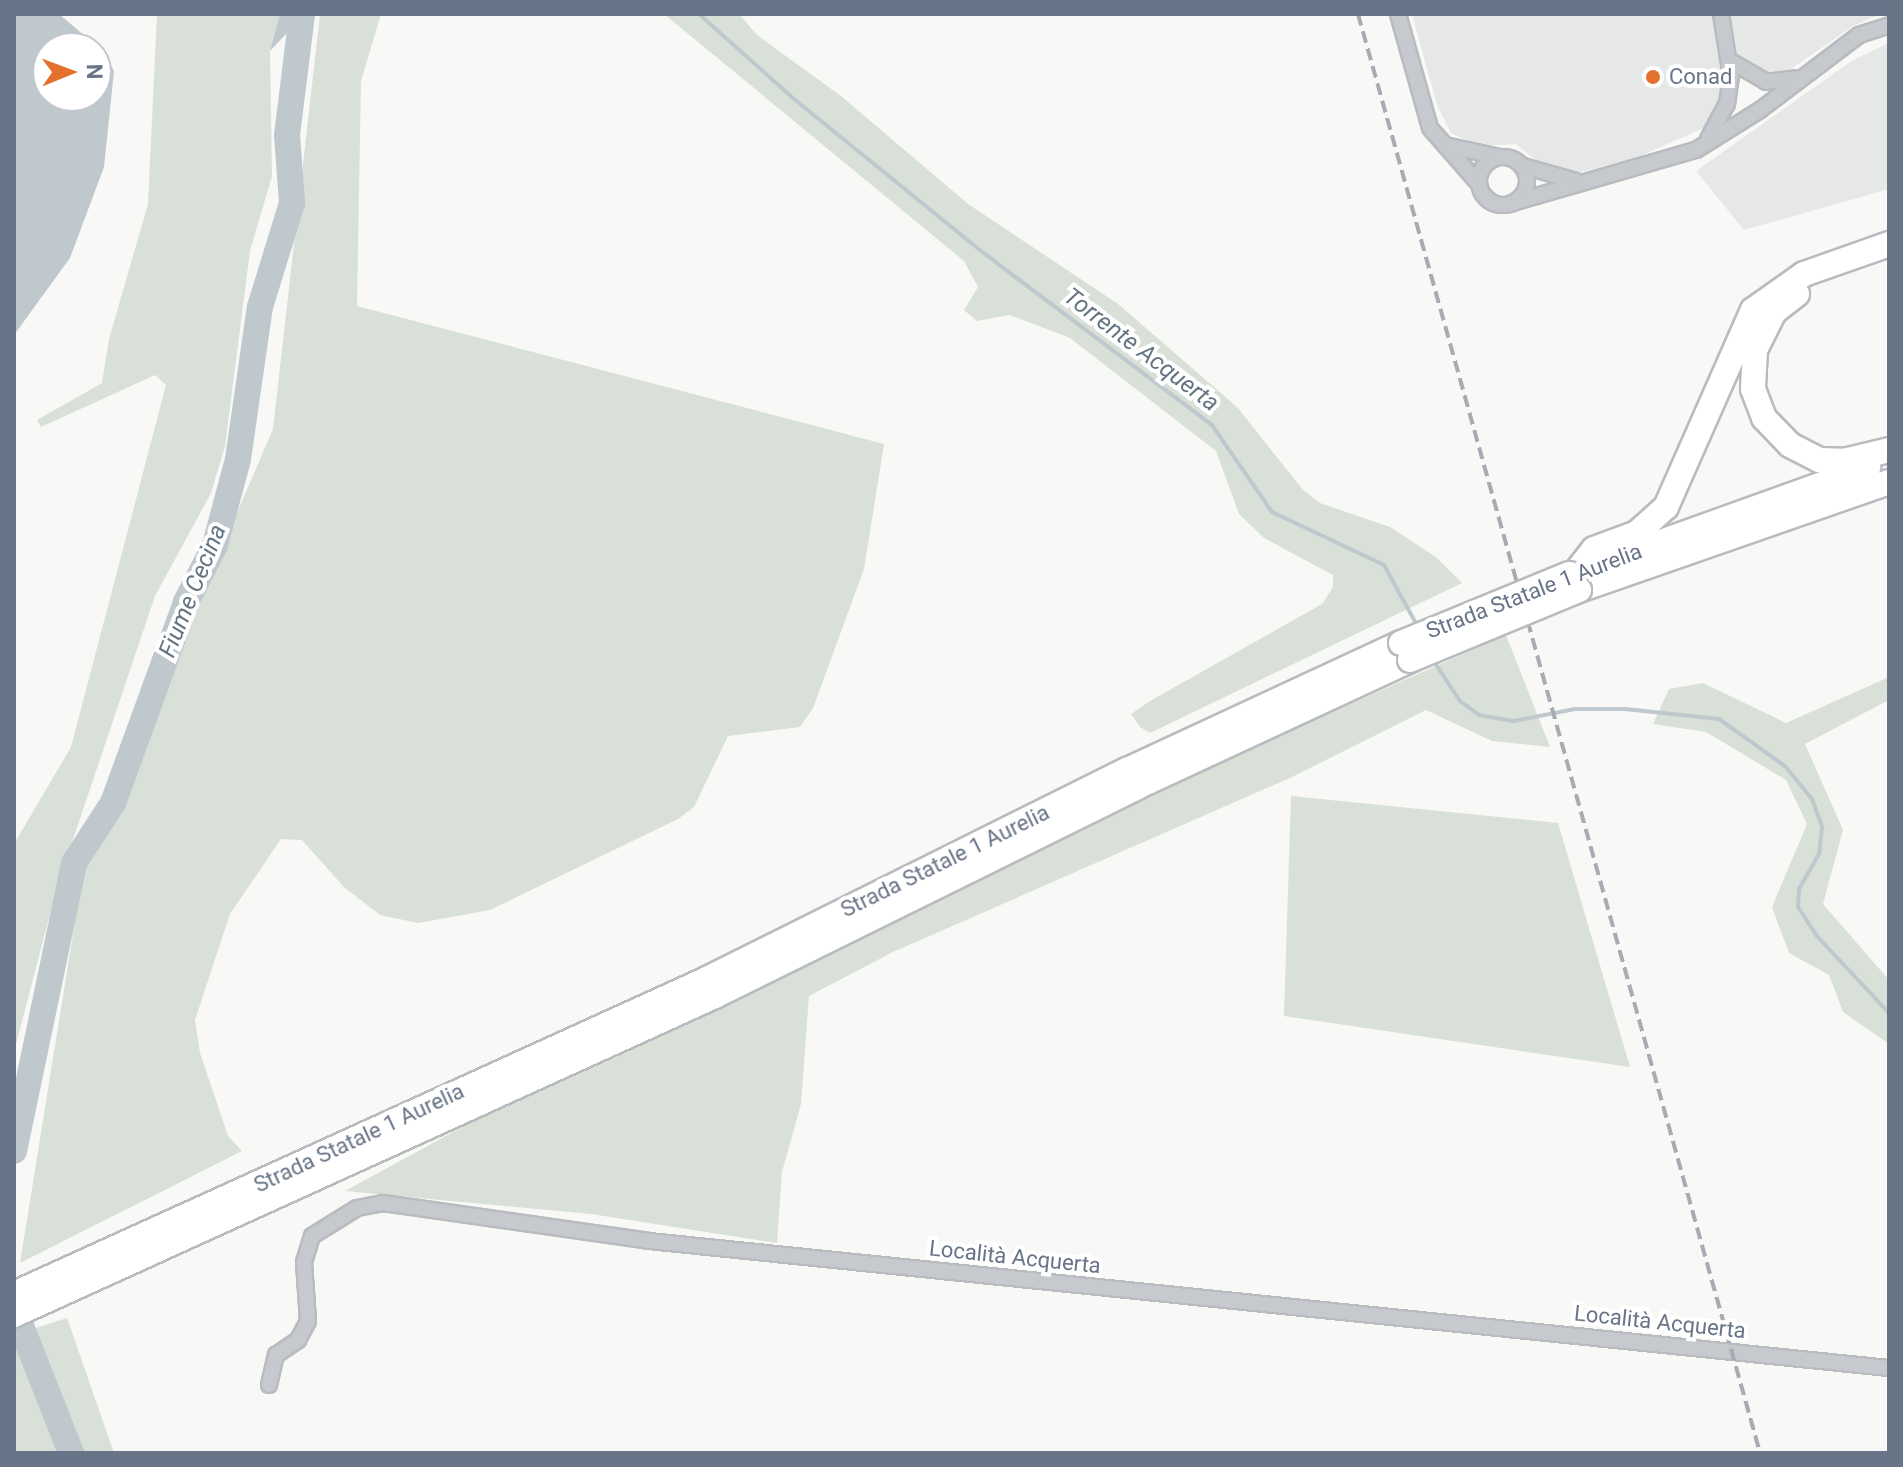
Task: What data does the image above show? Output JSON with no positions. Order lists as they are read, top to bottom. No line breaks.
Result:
{"streets":{"highway":["Strada Statale 1 Aurelia"],"street":["Località Acquerta"]},"water":["Torrente Acquerta","Fiume Cecina"],"places":["Conad"],"north":"right"}
